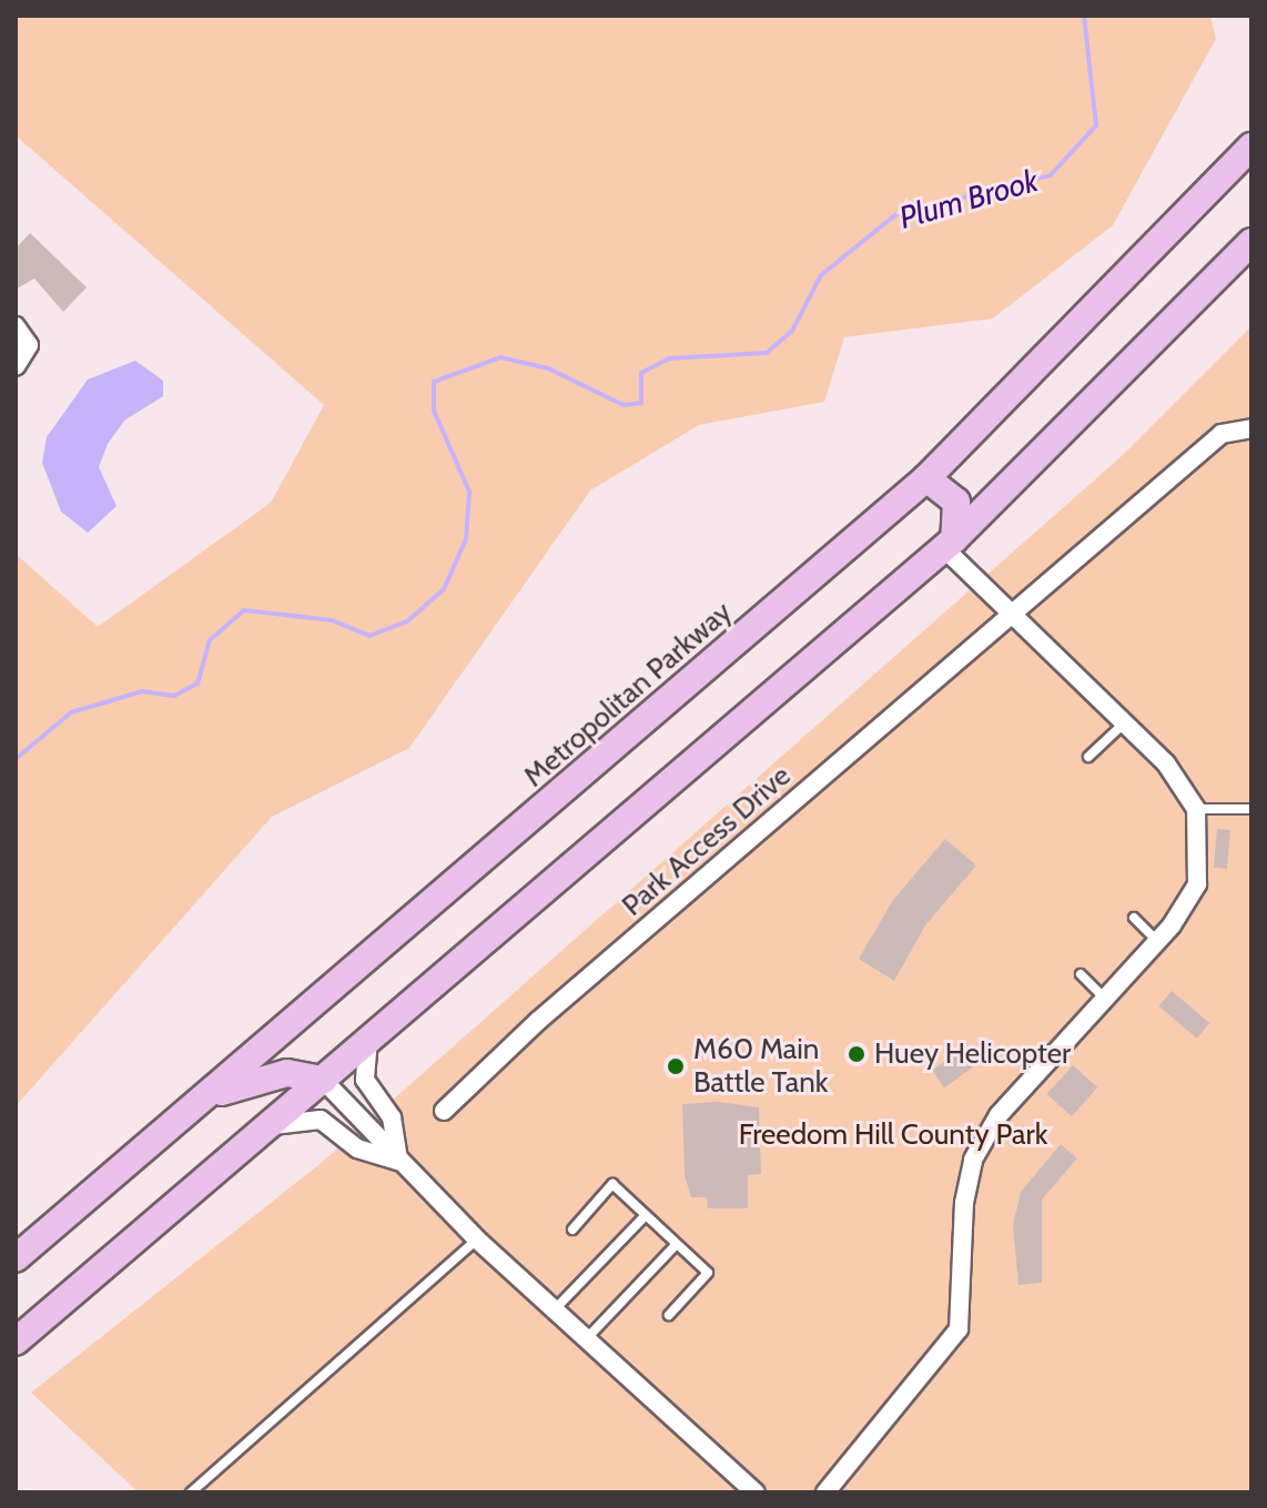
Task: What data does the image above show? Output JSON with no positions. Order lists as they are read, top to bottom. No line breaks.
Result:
{"streets":{"main road":["Metropolitan Parkway"],"street":["Park Access Drive"]},"water":["Plum Brook"],"parks":["Freedom Hill County Park"],"places":["Huey Helicopter","M60 Main Battle Tank"]}
